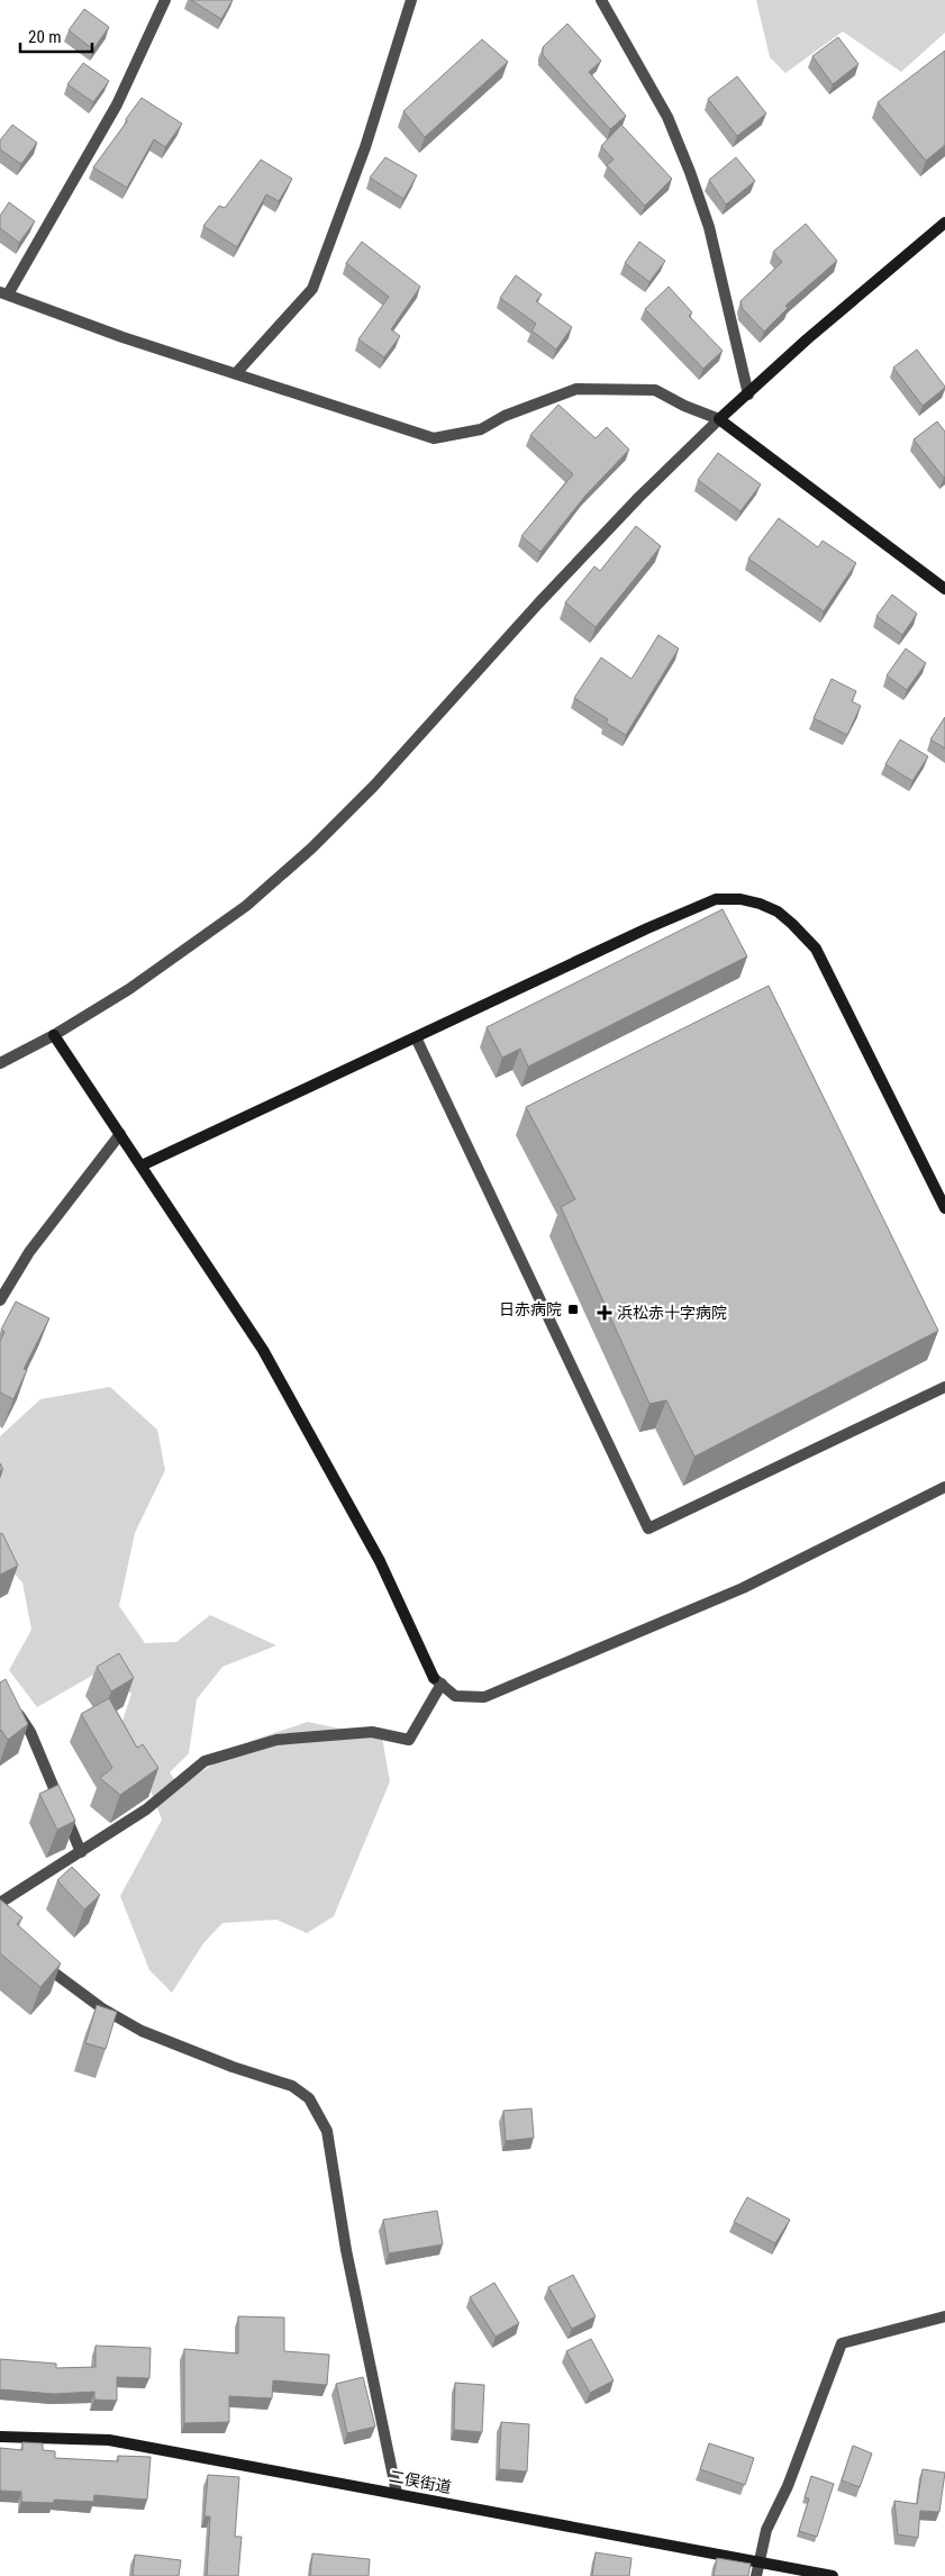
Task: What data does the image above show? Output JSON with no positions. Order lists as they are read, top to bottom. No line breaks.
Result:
{"streets":{"street":["二俣街道"]},"places":{"transit":["日赤病院"],"health":["浜松赤十字病院"]},"scale_bar":"20 m"}
